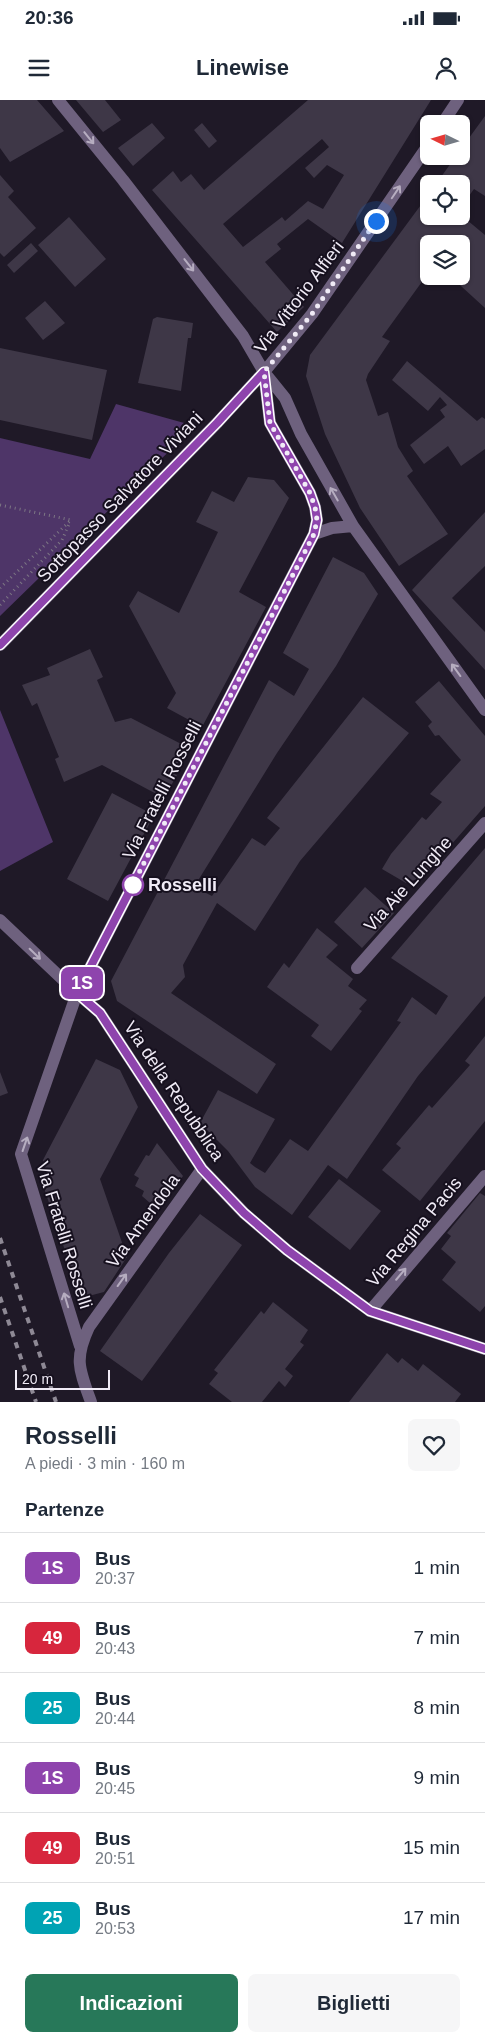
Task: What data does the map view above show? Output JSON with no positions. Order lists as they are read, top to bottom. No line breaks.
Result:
{"streets":{"street":["Via Vittorio Alfieri","Sottopasso Salvatore Viviani","Via Fratelli Rosselli","Via Aie Lunghe","Via della Repubblica","Via Amendola","Via Regina Pacis"]},"crossings":[["Via Vittorio Alfieri","Sottopasso Salvatore Viviani"],["Via Vittorio Alfieri","Via Fratelli Rosselli"],["Sottopasso Salvatore Viviani","Via Fratelli Rosselli"],["Via Fratelli Rosselli","Via della Repubblica"],["Via Fratelli Rosselli","Via Amendola"],["Via della Repubblica","Via Amendola"],["Via della Repubblica","Via Regina Pacis"]],"one_way":["Via Vittorio Alfieri","Via Amendola","Via Regina Pacis"],"places":["Rosselli"],"lines":["bus line 1S"],"scale_bar":"20 m","north":"left","page":{"status":"20:36","header":"Linewise","on_map":"1S","scale":"20 m","heading":[["Rosselli","A piedi · 3 min · 160 m"],"Partenze"],"list":[{"mark":"1S","name":"Bus","note":"20:37","value":"1 min"},{"mark":"49","name":"Bus","note":"20:43","value":"7 min"},{"mark":"25","name":"Bus","note":"20:44","value":"8 min"},{"mark":"1S","name":"Bus","note":"20:45","value":"9 min"},{"mark":"49","name":"Bus","note":"20:51","value":"15 min"},{"mark":"25","name":"Bus","note":"20:53","value":"17 min"}],"buttons":["Indicazioni","Biglietti"]}}
